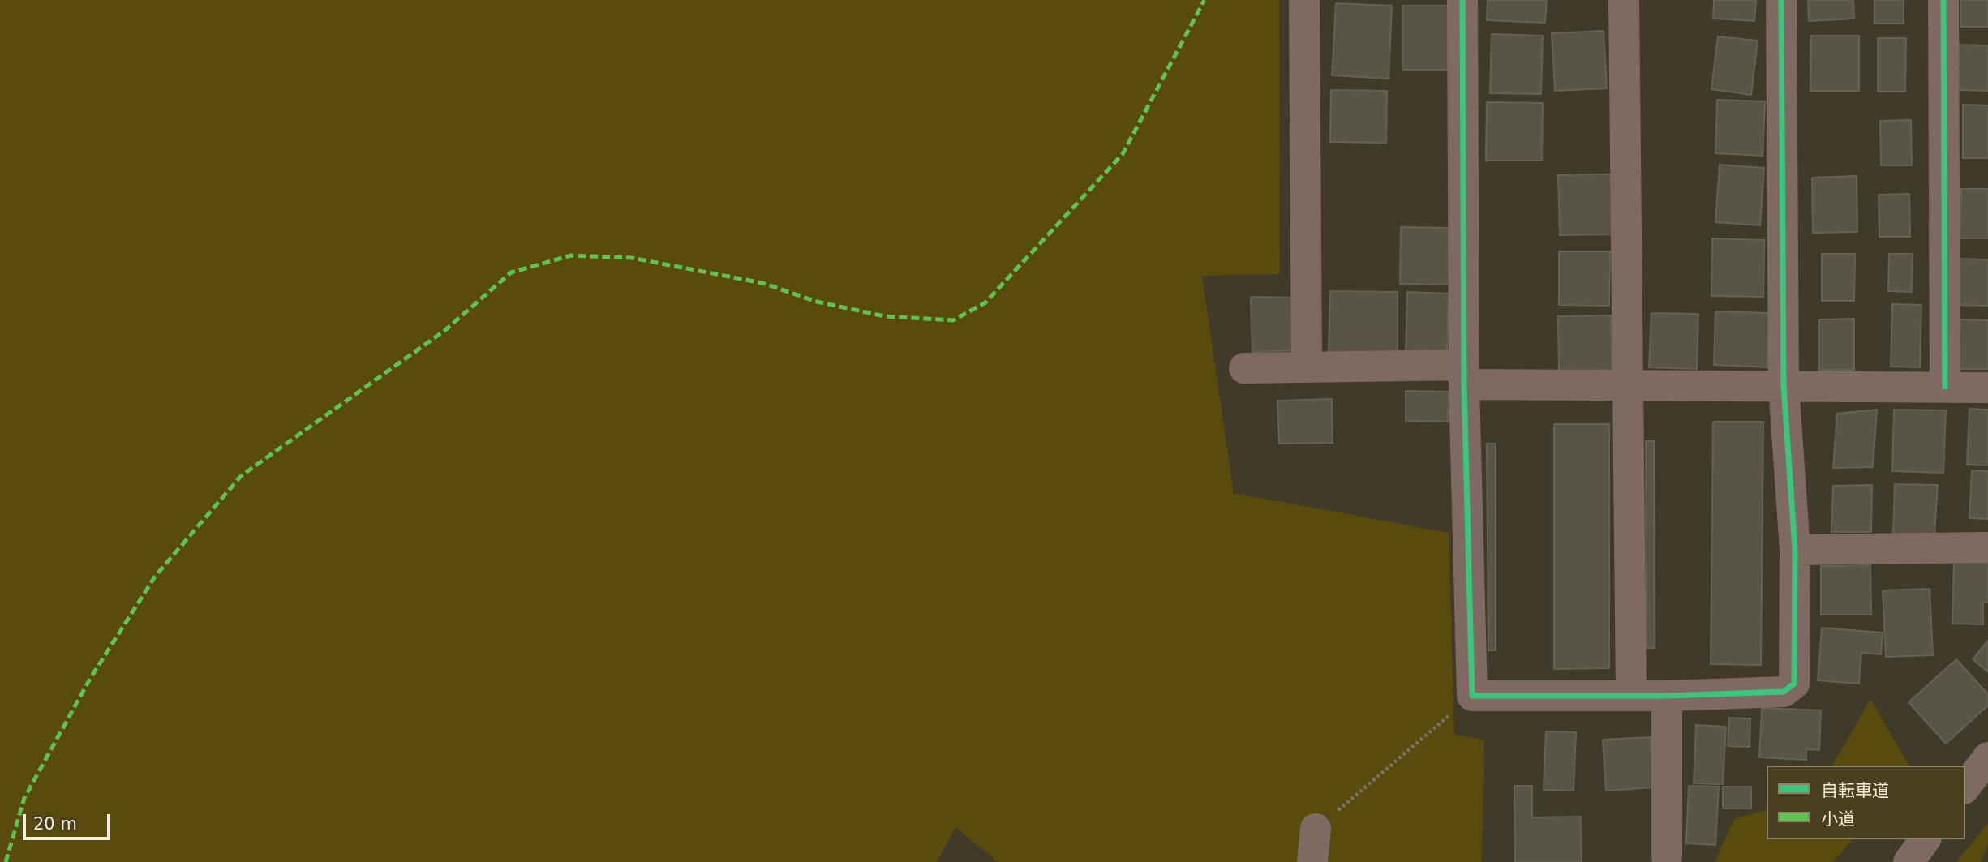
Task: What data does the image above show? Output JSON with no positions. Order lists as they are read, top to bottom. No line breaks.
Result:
{"legend":["自転車道","小道"],"scale_bar":"20 m"}
